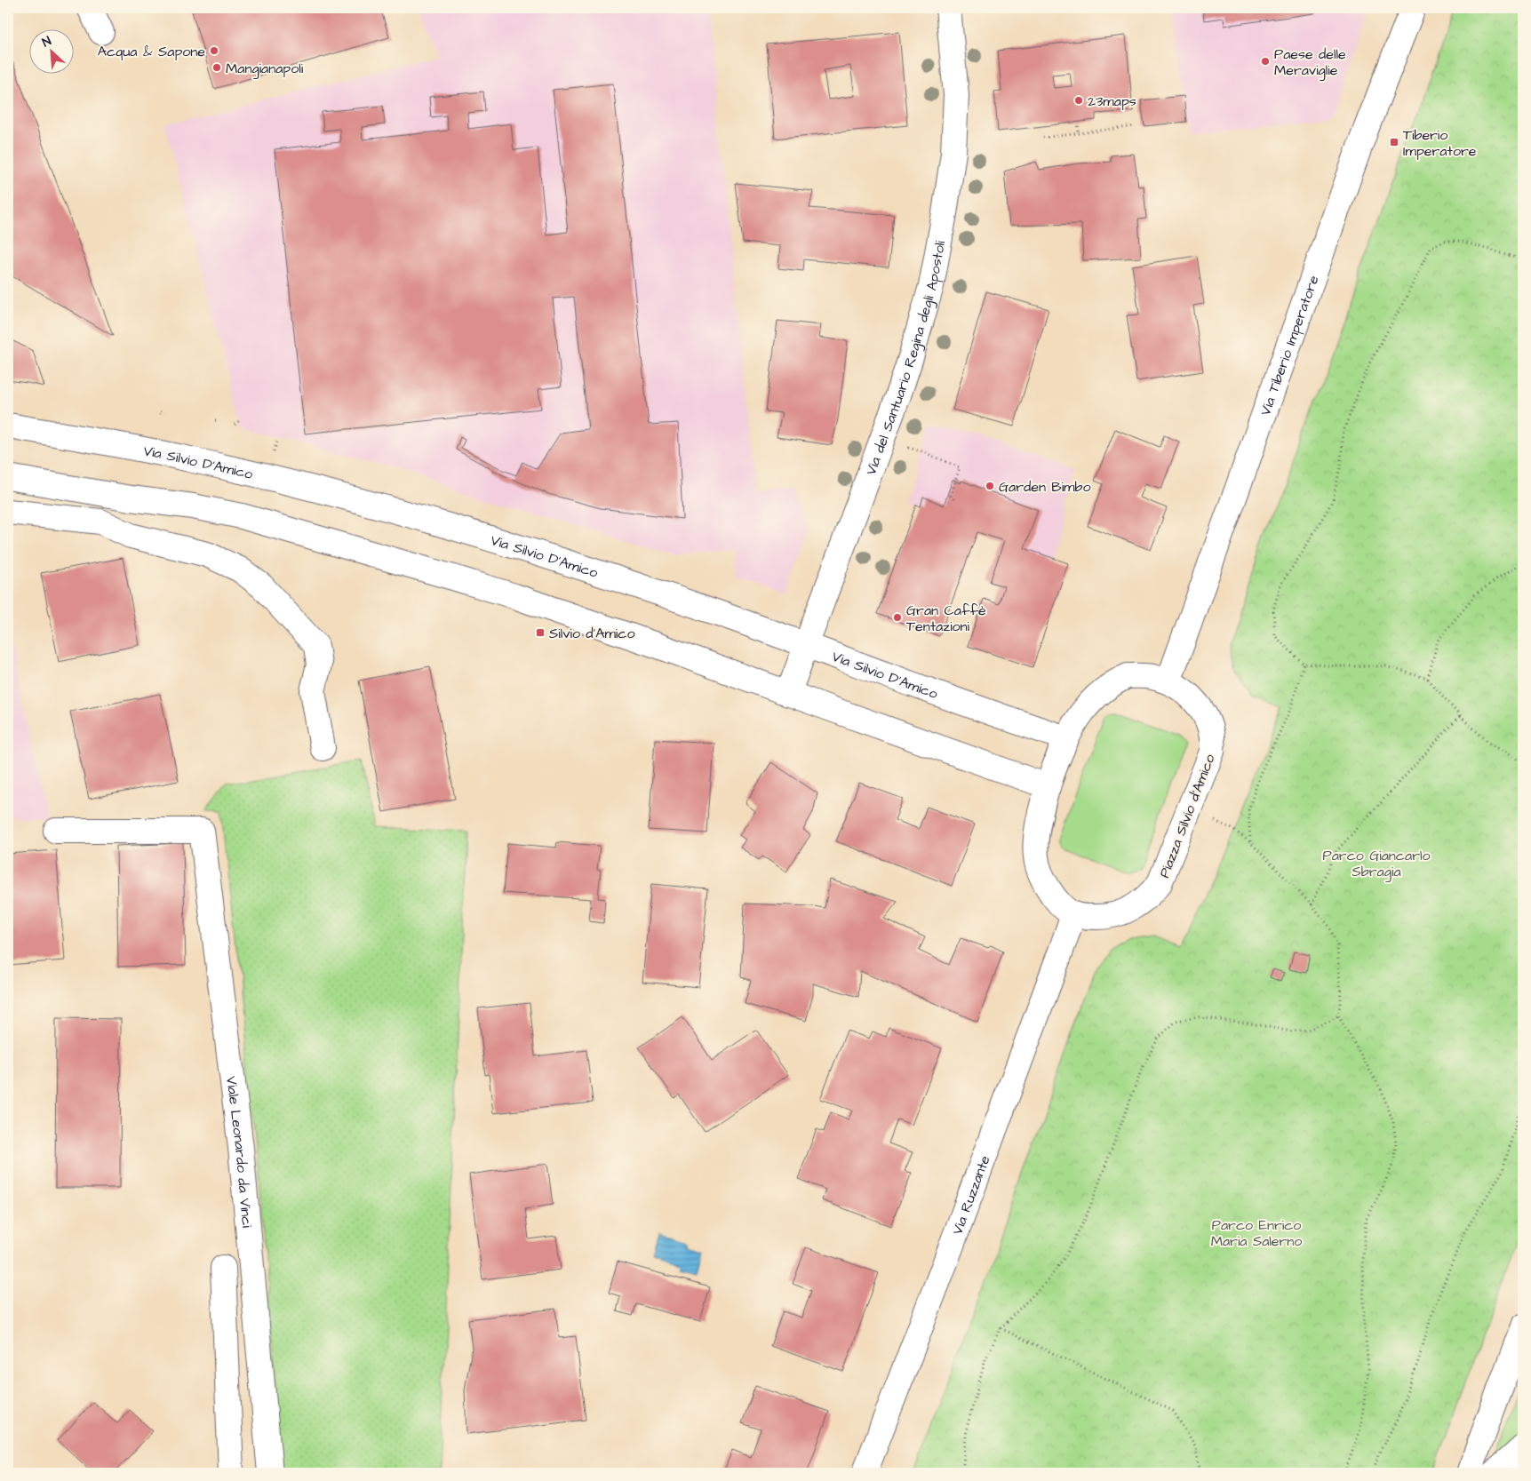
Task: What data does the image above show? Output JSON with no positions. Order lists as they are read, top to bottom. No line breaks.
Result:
{"streets":{"street":["Via Tiberio Imperatore","Via del Santuario Regina degli Apostoli","Via Silvio D'Amico","Piazza Silvio d'Amico","Viale Leonardo da Vinci","Via Ruzzante"]},"crossings":[["Via Tiberio Imperatore","Piazza Silvio d'Amico"],["Via del Santuario Regina degli Apostoli","Via Silvio D'Amico"],["Via Silvio D'Amico","Piazza Silvio d'Amico"],["Piazza Silvio d'Amico","Via Ruzzante"]],"parks":["Parco Giancarlo Sbragia","Parco Enrico Maria Salerno"],"places":{"other":["Acqua & Sapone","Paese delle Meraviglie","Mangianapoli","23maps","Garden Bimbo","Gran Caffè Tentazioni"],"transit":["Tiberio Imperatore","Silvio d'Amico"]},"north":"top left"}
